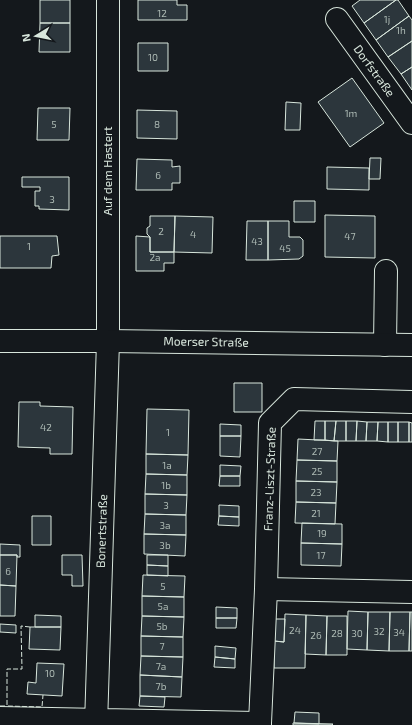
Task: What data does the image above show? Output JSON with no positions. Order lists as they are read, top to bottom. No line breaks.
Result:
{"streets":{"street":["Dorfstraße","Auf dem Hastert","Moerser Straße","Franz-Liszt-Straße","Bonertstraße"]},"crossings":[["Auf dem Hastert","Moerser Straße"],["Auf dem Hastert","Bonertstraße"],["Moerser Straße","Bonertstraße"],["Franz-Liszt-Straße","Bonertstraße"]],"house_numbers":["12","1j","1h","10","1m","5","8","6","3","2","4","47","43","1","45","2a","42","1","27","1a","25","1b","23","3","21","3a","19","3b","17","6","5","5a","5b","24","32","34","28","30","26","7","7a","10","7b"],"north":"left"}
